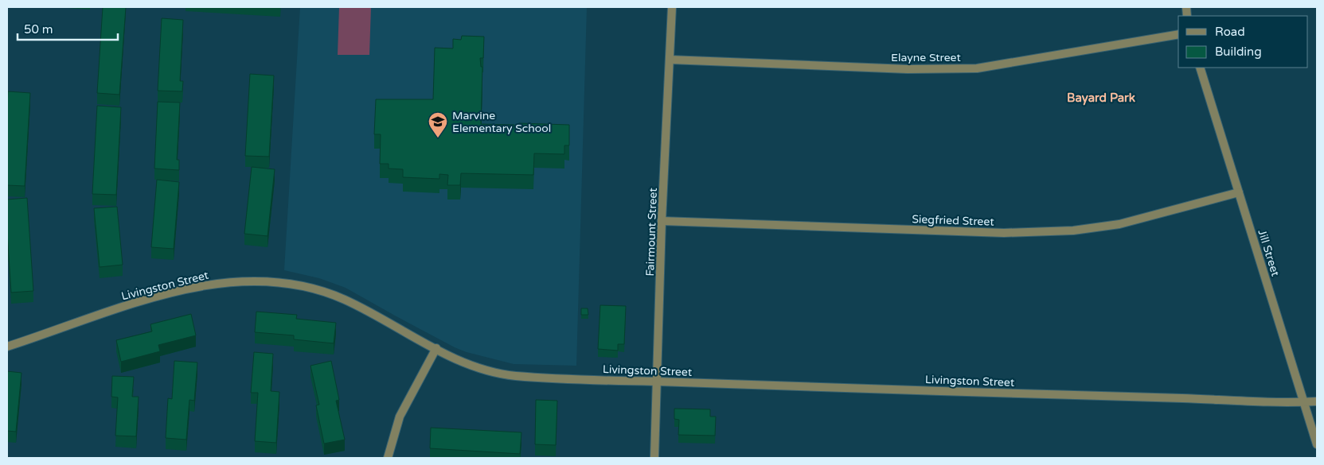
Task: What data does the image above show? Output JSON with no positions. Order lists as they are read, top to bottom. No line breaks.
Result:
{"streets":{"street":["Elayne Street","Siegfried Street","Fairmount Street","Jill Street","Livingston Street"]},"crossings":[["Elayne Street","Fairmount Street"],["Siegfried Street","Fairmount Street"],["Siegfried Street","Jill Street"],["Fairmount Street","Livingston Street"],["Jill Street","Livingston Street"]],"districts":["Bayard Park"],"places":{"school or university":["Marvine Elementary School"]},"legend":["Road","Building"],"scale_bar":"50 m"}
